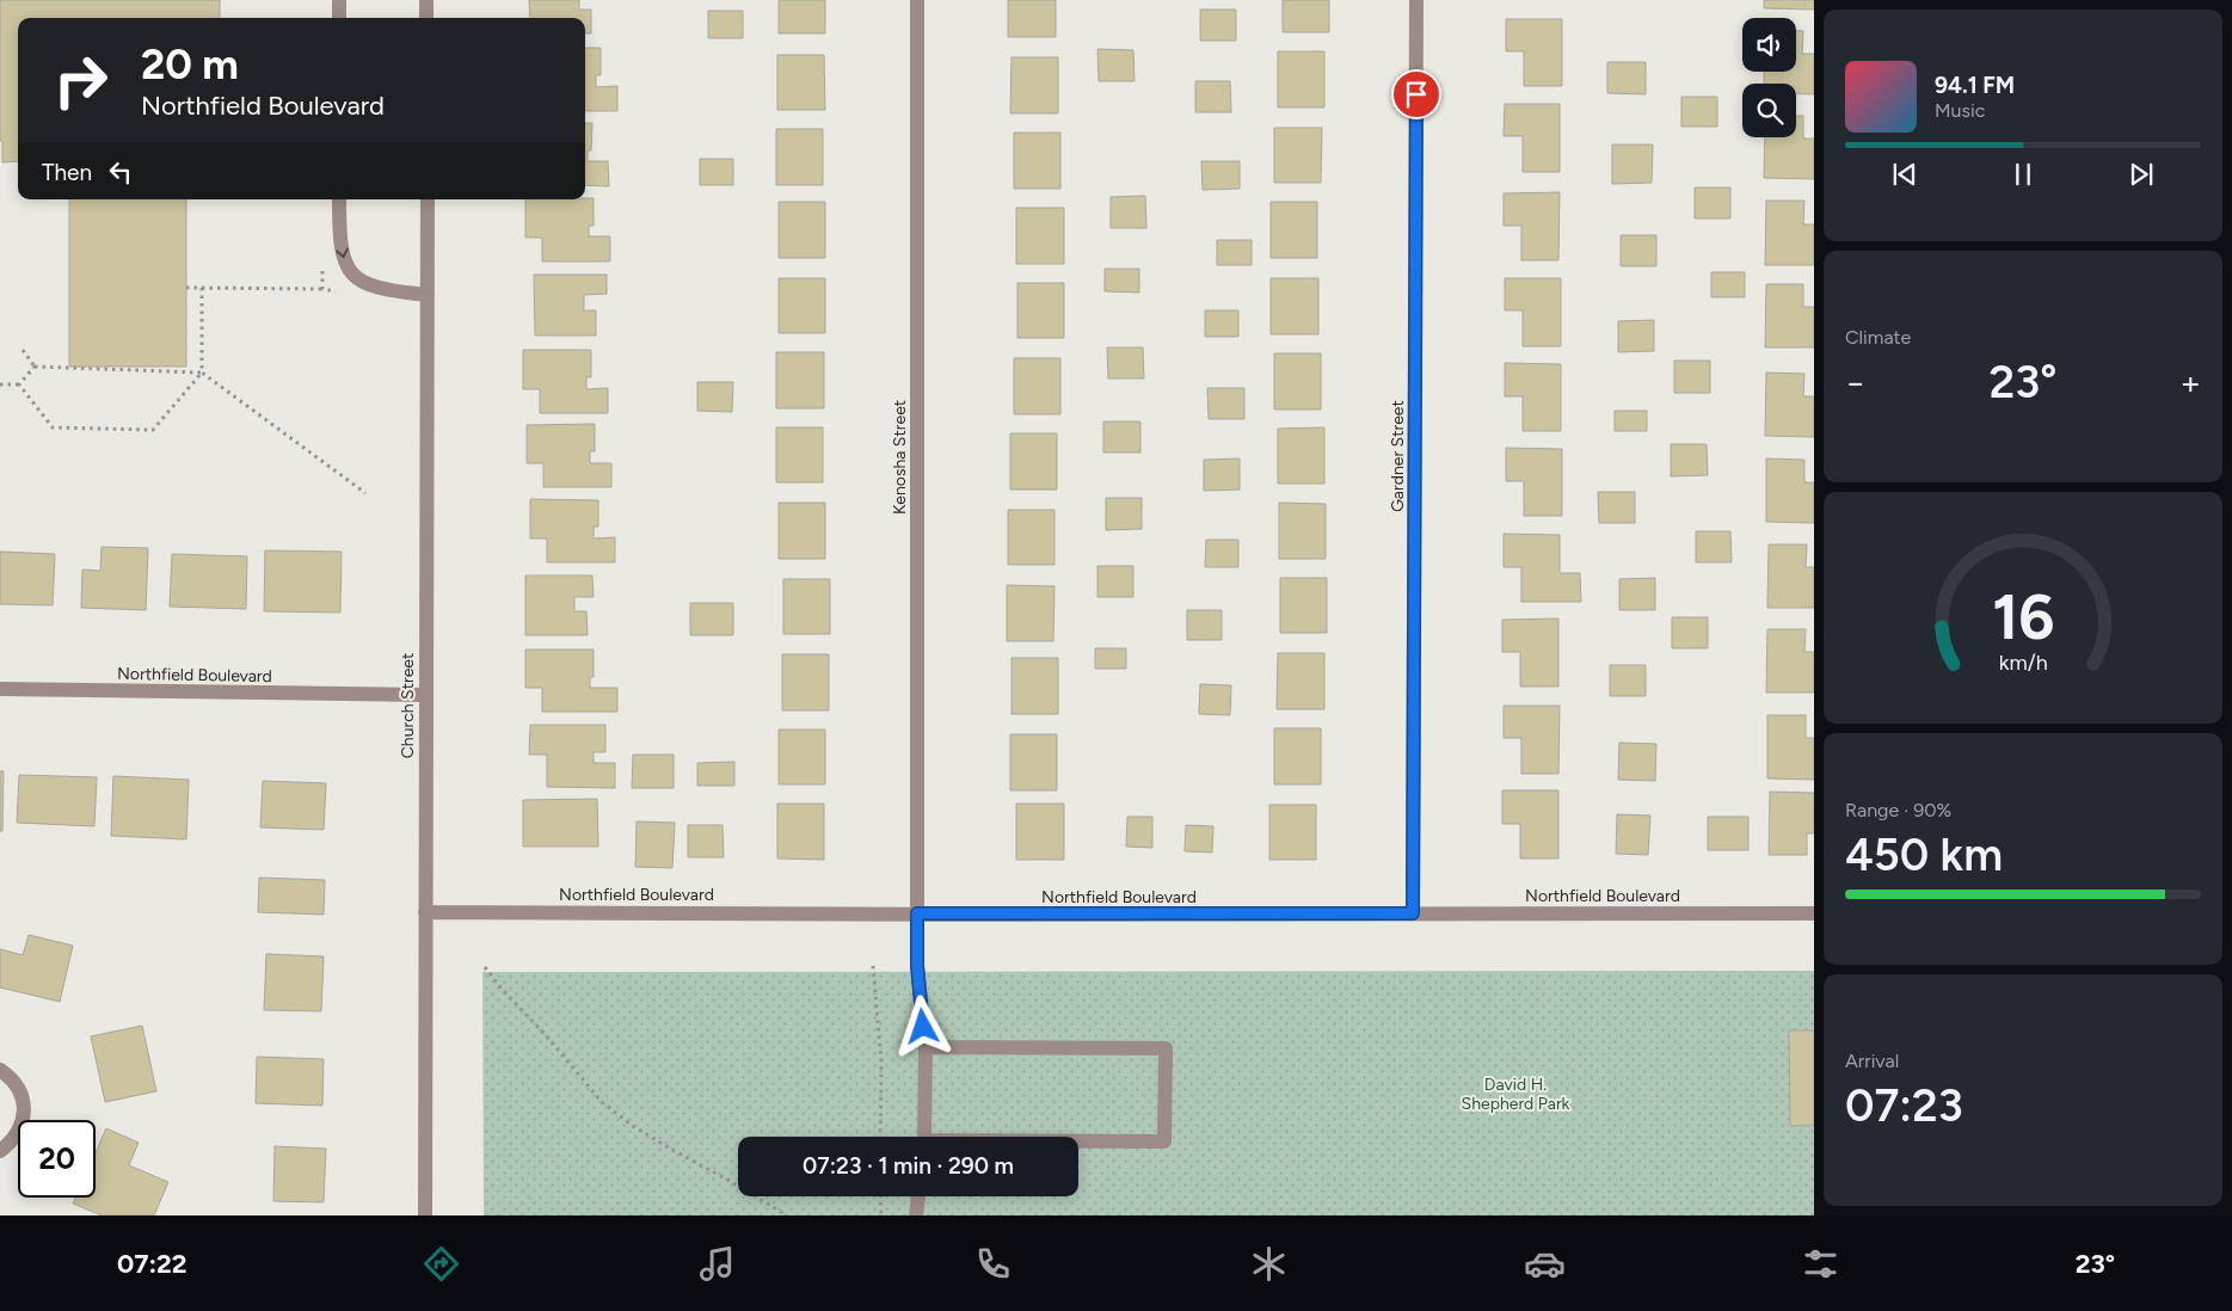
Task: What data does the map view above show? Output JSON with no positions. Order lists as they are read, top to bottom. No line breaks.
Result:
{"streets":{"street":["Gardner Street","Kenosha Street","Northfield Boulevard","Church Street"]},"crossings":[["Gardner Street","Northfield Boulevard"],["Kenosha Street","Northfield Boulevard"],["Northfield Boulevard","Church Street"]],"parks":["David H. Shepherd Park"],"page":{"turn":["20 m","Northfield Boulevard"],"song":["94.1 FM","Music"],"then":"Then","tile":["Climate",["Range · 90%","450 km"],["Arrival","07:23"]],"heat":["−","23°","+"],"limit":"20","trip":"07:23 · 1 min · 290 m","tabs":["07:22","23°"],"gauge":["16","km/h"]}}
